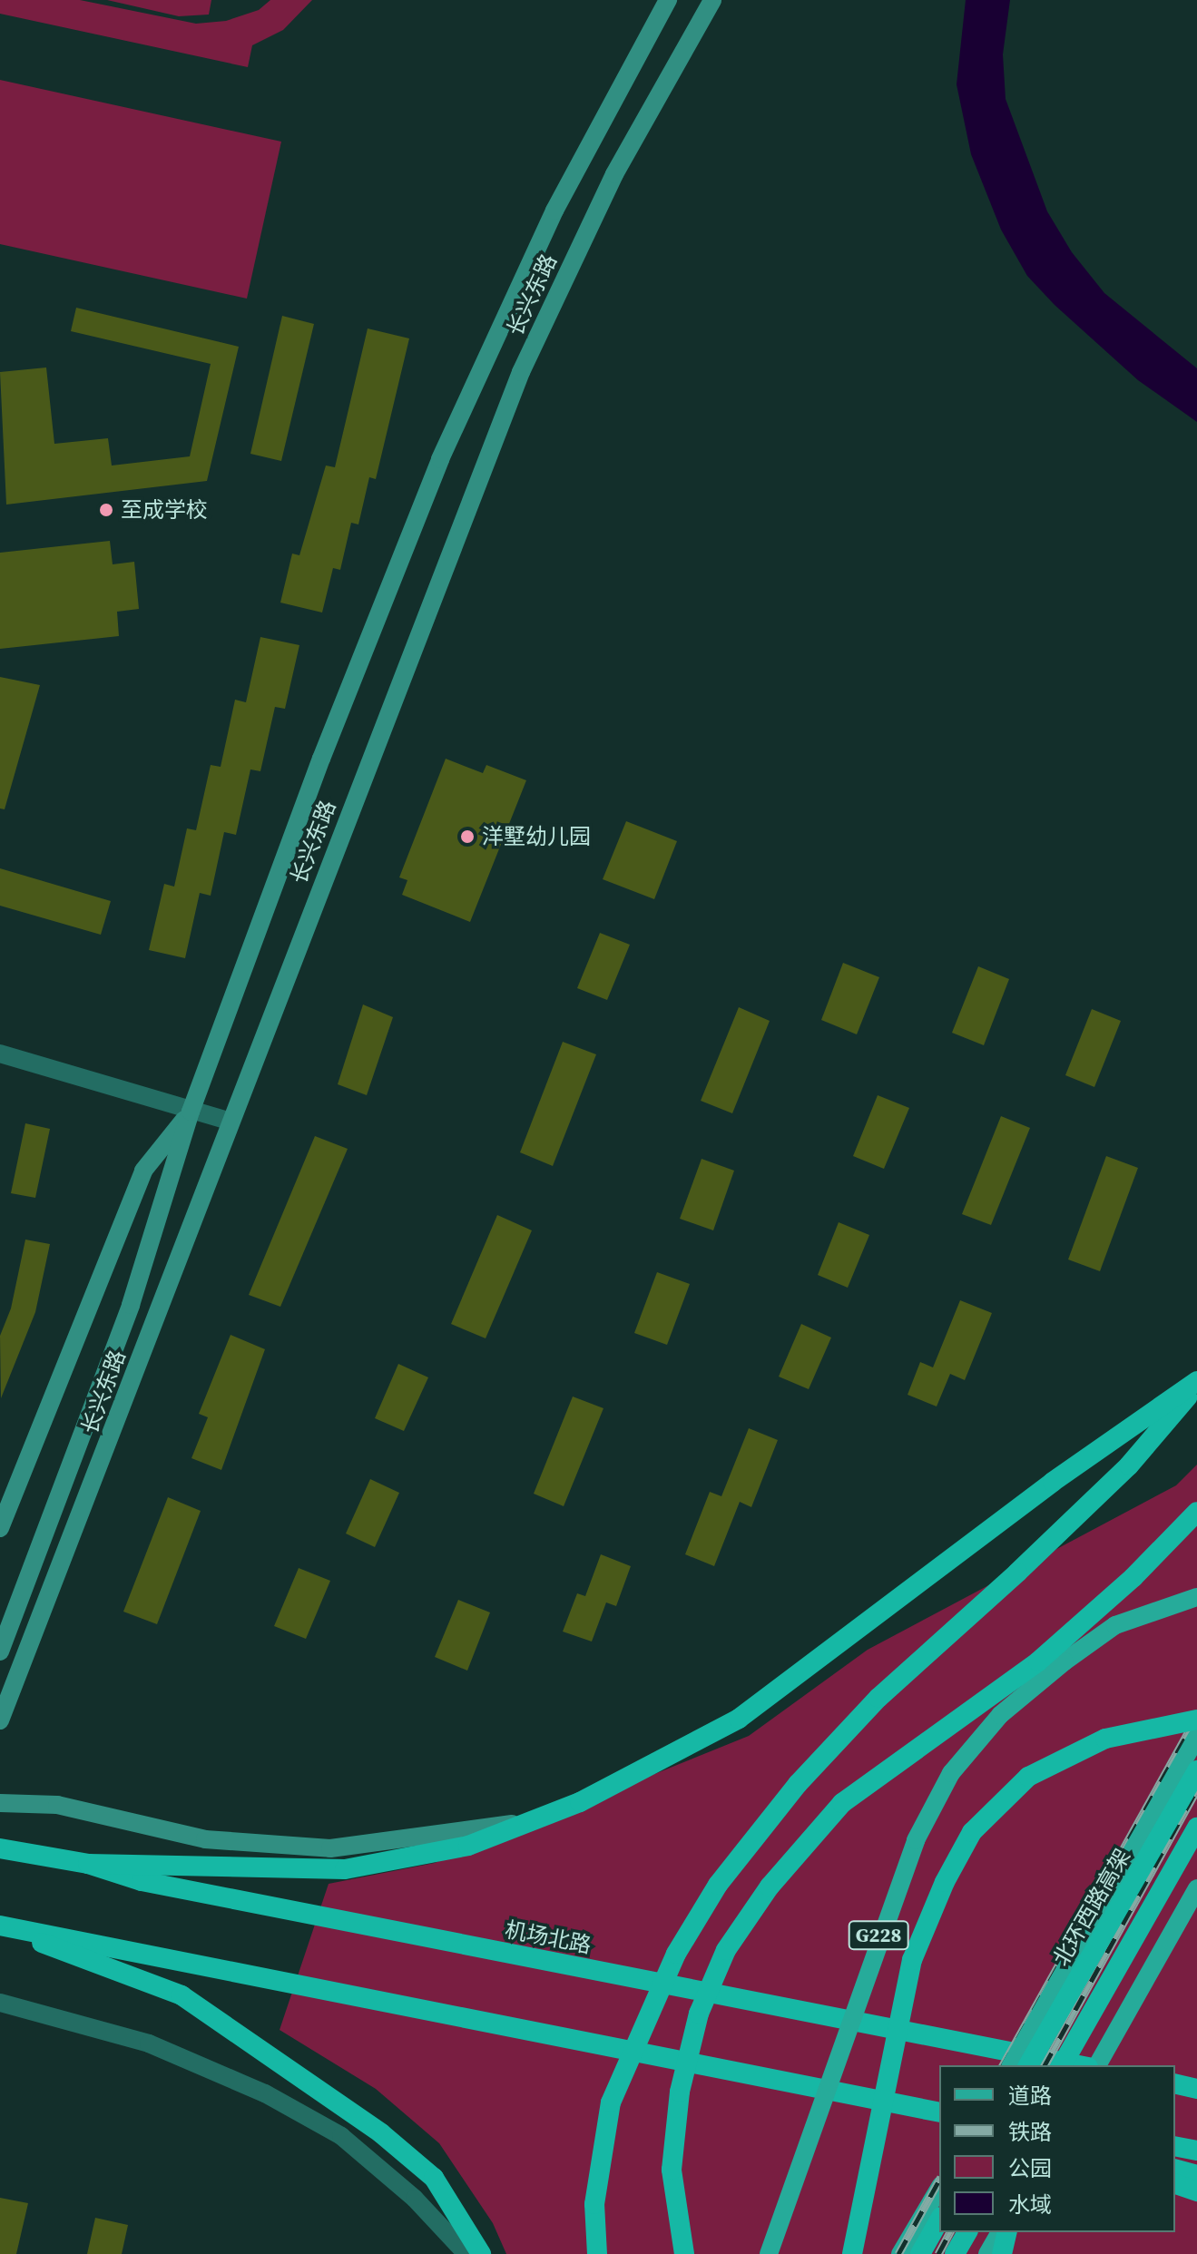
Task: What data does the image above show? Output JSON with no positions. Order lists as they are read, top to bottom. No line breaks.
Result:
{"streets":{"highway":["北环西路高架","机场北路"],"main road":["长兴东路","G228"]},"places":["至成学校","洋墅幼儿园"],"legend":["道路","铁路","公园","水域"]}
